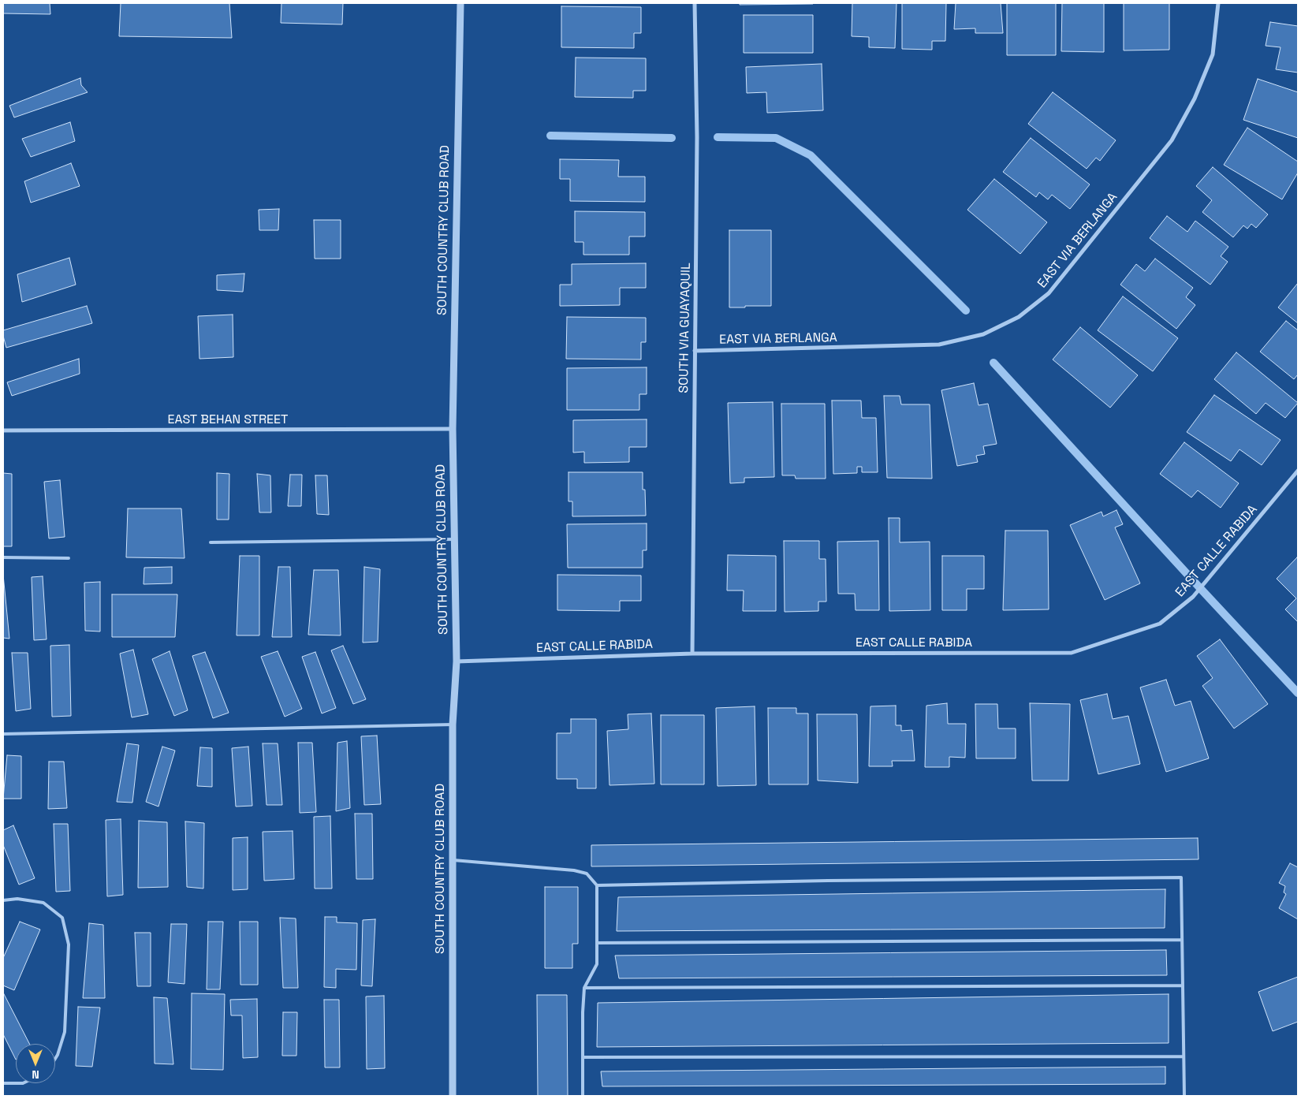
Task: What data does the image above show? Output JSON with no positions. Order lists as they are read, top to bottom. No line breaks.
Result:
{"streets":{"street":["SOUTH COUNTRY CLUB ROAD","EAST VIA BERLANGA","SOUTH VIA GUAYAQUIL","EAST BEHAN STREET","EAST CALLE RABIDA"]},"crossings":[["SOUTH COUNTRY CLUB ROAD","EAST BEHAN STREET"],["SOUTH COUNTRY CLUB ROAD","EAST CALLE RABIDA"],["EAST VIA BERLANGA","SOUTH VIA GUAYAQUIL"],["SOUTH VIA GUAYAQUIL","EAST CALLE RABIDA"]],"north":"bottom"}
